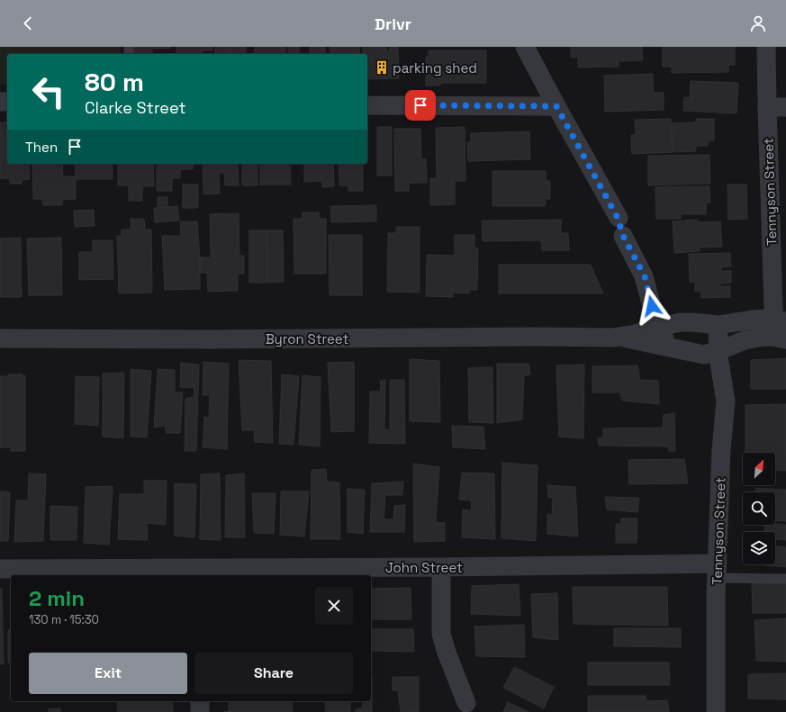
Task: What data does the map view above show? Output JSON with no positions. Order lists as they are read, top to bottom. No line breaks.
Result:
{"streets":{"street":["Tennyson Street","Byron Street","John Street"]},"crossings":[["Tennyson Street","Byron Street"],["Tennyson Street","John Street"]],"places":{"building":["parking shed"]},"north":"top right","page":{"header":"Drivr","turn":["80 m","Clarke Street"],"then":"Then","heading":["2 min","130 m · 15:30"],"buttons":["Exit","Share"]}}
